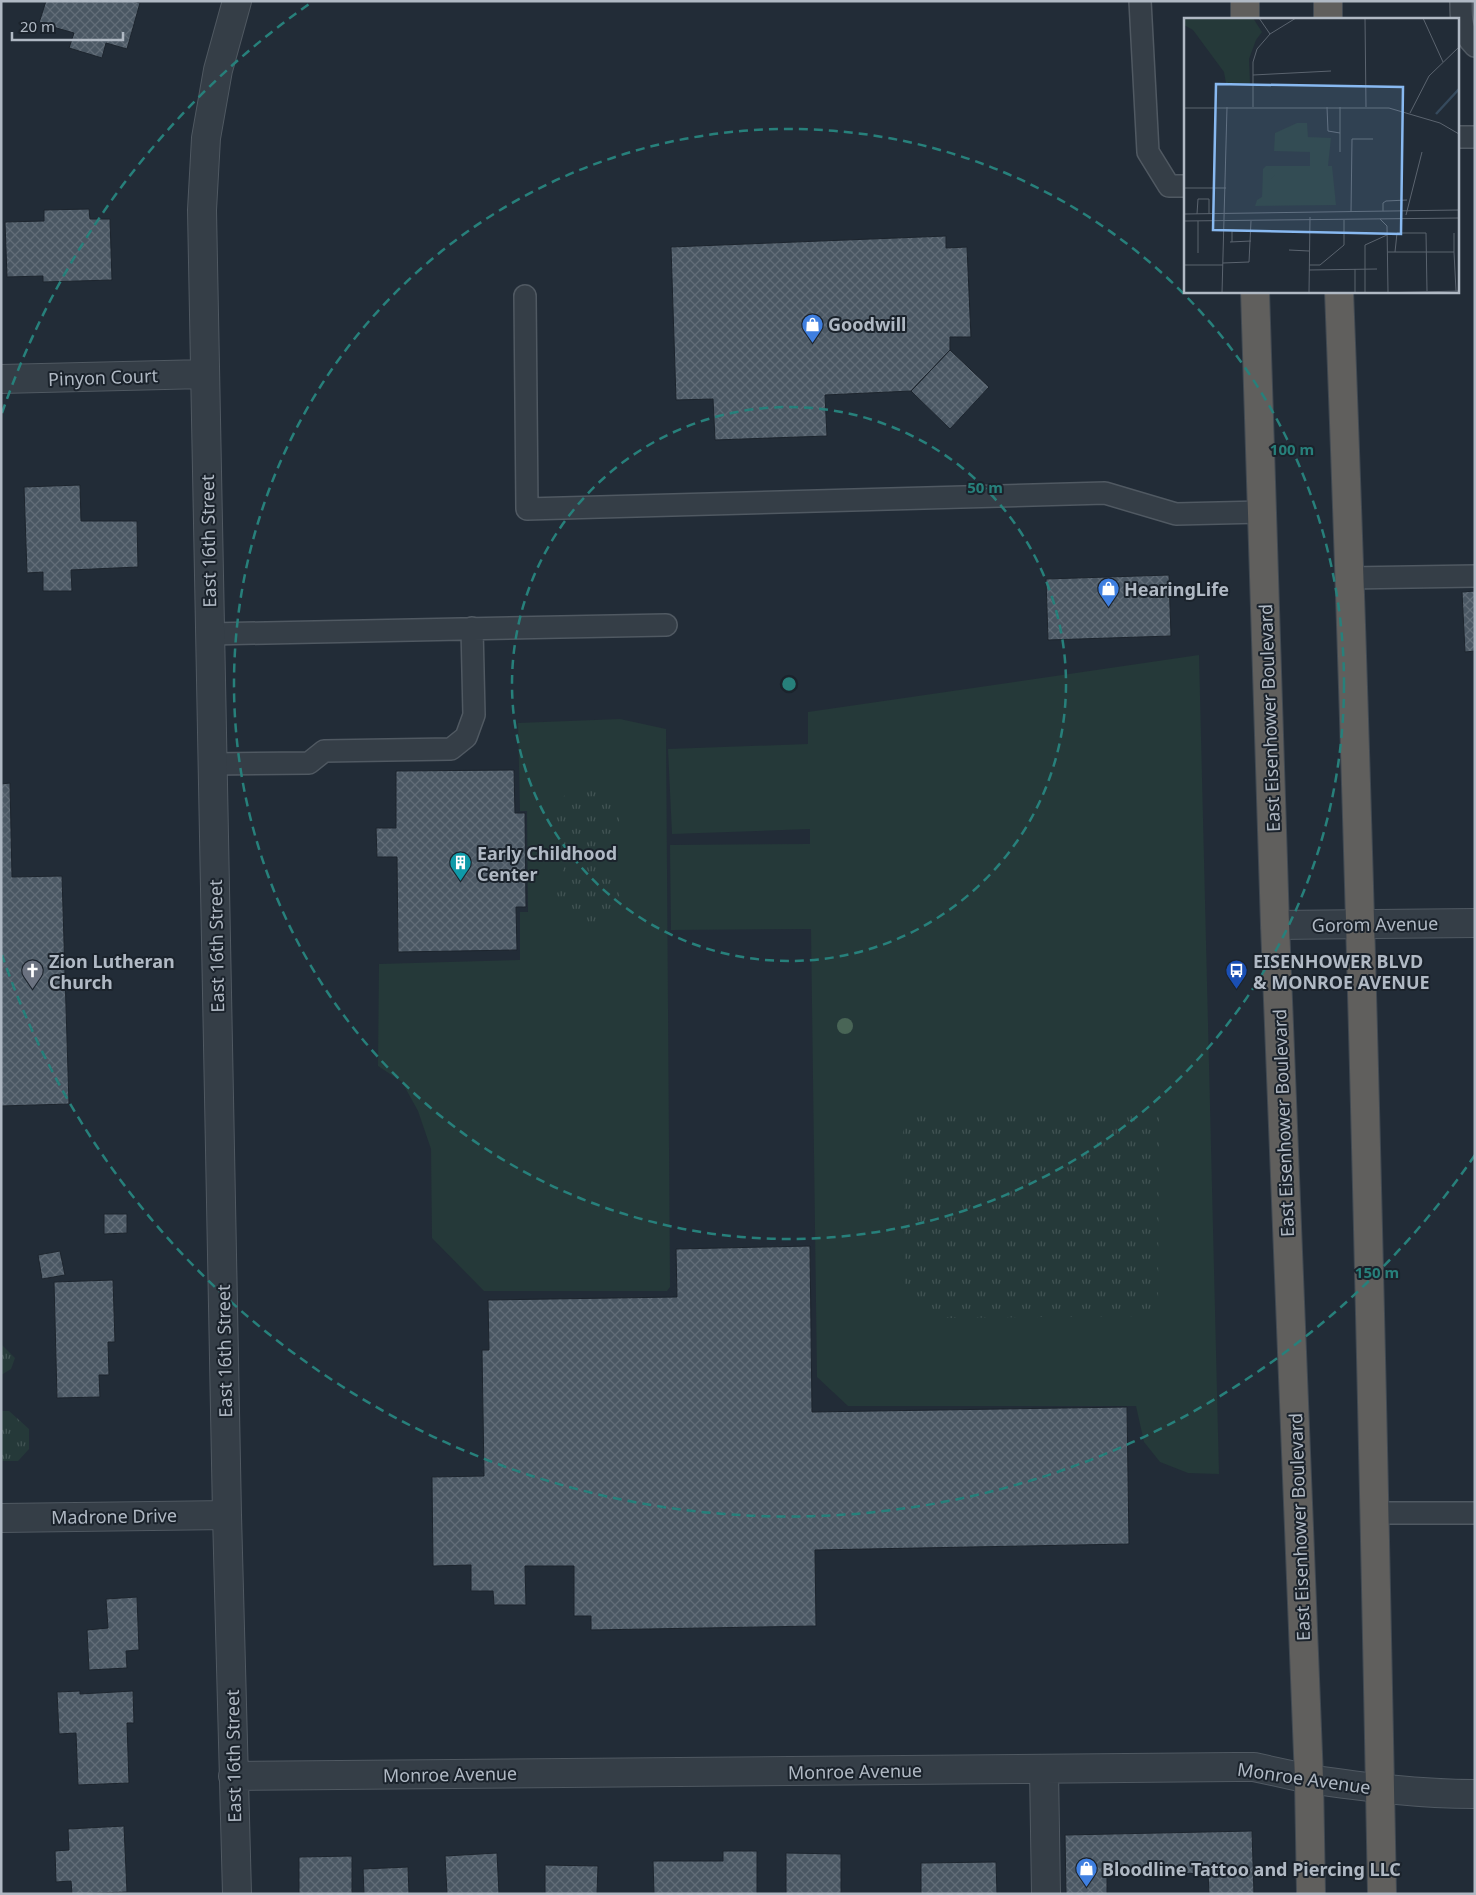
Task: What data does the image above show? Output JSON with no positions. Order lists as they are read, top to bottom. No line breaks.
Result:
{"streets":{"highway":["East Eisenhower Boulevard"],"street":["Pinyon Court","East 16th Street","Gorom Avenue","Madrone Drive","Monroe Avenue"]},"crossings":[["Pinyon Court","East 16th Street"],["East 16th Street","Madrone Drive"],["East 16th Street","Monroe Avenue"],["East Eisenhower Boulevard","Gorom Avenue"],["East Eisenhower Boulevard","Monroe Avenue"]],"places":{"shop":["Goodwill","HearingLife","Bloodline Tattoo and Piercing LLC"],"building":["Early Childhood Center"],"church":["Zion Lutheran Church"],"bus stop":["EISENHOWER BLVD & MONROE AVENUE"]},"scale_bar":"20 m","rings":["100 m","50 m","150 m"]}
